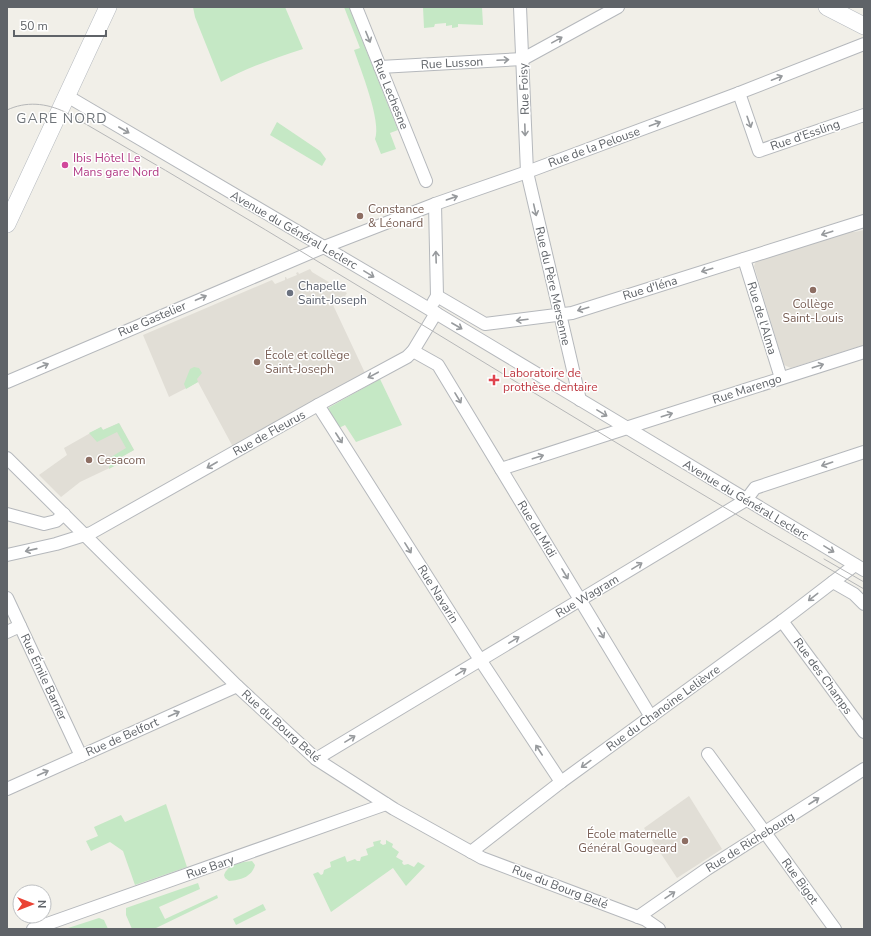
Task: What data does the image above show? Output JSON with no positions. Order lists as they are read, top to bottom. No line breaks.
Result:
{"streets":{"street":["Rue Lusson","Rue Foisy","Rue Lechesne","Rue d'Essling","Rue de la Pelouse","Avenue du Général Leclerc","Rue du Père Mersenne","Rue d'Iéna","Rue de l'Alma","Rue Gastelier","Rue Marengo","Rue de Fleurus","Rue du Midi","Rue Navarin","Rue Wagram","Rue des Champs","Rue Émile Barrier","Rue du Chanoine Lelièvre","Rue du Bourg Belé","Rue de Belfort","Rue de Richebourg","Rue Bary","Rue Bigot"]},"crossings":[["Rue Lusson","Rue Foisy"],["Rue Lusson","Rue Lechesne"],["Rue Foisy","Rue de la Pelouse"],["Rue Foisy","Rue du Père Mersenne"],["Rue d'Essling","Rue de la Pelouse"],["Rue de la Pelouse","Avenue du Général Leclerc"],["Rue de la Pelouse","Rue du Père Mersenne"],["Rue de la Pelouse","Rue Gastelier"],["Avenue du Général Leclerc","Rue du Père Mersenne"],["Avenue du Général Leclerc","Rue Gastelier"],["Avenue du Général Leclerc","Rue Marengo"],["Avenue du Général Leclerc","Rue de Fleurus"],["Avenue du Général Leclerc","Rue Wagram"],["Avenue du Général Leclerc","Rue du Chanoine Lelièvre"],["Rue du Père Mersenne","Rue d'Iéna"],["Rue d'Iéna","Rue de l'Alma"],["Rue de l'Alma","Rue Marengo"],["Rue Marengo","Rue du Midi"],["Rue de Fleurus","Rue du Midi"],["Rue de Fleurus","Rue Navarin"],["Rue de Fleurus","Rue du Bourg Belé"],["Rue du Midi","Rue Wagram"],["Rue du Midi","Rue du Chanoine Lelièvre"],["Rue Navarin","Rue Wagram"],["Rue Navarin","Rue du Chanoine Lelièvre"],["Rue Wagram","Rue du Bourg Belé"],["Rue des Champs","Rue du Chanoine Lelièvre"],["Rue Émile Barrier","Rue de Belfort"],["Rue du Chanoine Lelièvre","Rue du Bourg Belé"],["Rue du Bourg Belé","Rue de Belfort"],["Rue du Bourg Belé","Rue de Richebourg"],["Rue du Bourg Belé","Rue Bary"],["Rue de Richebourg","Rue Bigot"]],"one_way":["Rue Lusson","Rue Foisy","Rue de la Pelouse","Avenue du Général Leclerc","Rue d'Iéna","Rue Gastelier","Rue Marengo","Rue de Fleurus","Rue du Midi","Rue du Chanoine Lelièvre","Rue de Belfort","Rue de Richebourg"],"districts":["GARE NORD"],"places":{"other":["Ibis Hôtel Le Mans gare Nord","Constance & Léonard","Collège Saint-Louis","Chapelle Saint-Joseph","École et collège Saint-Joseph","Cesacom","École maternelle Général Gougeard"],"health":["Laboratoire de prothèse dentaire"]},"scale_bar":"50 m","north":"right"}
